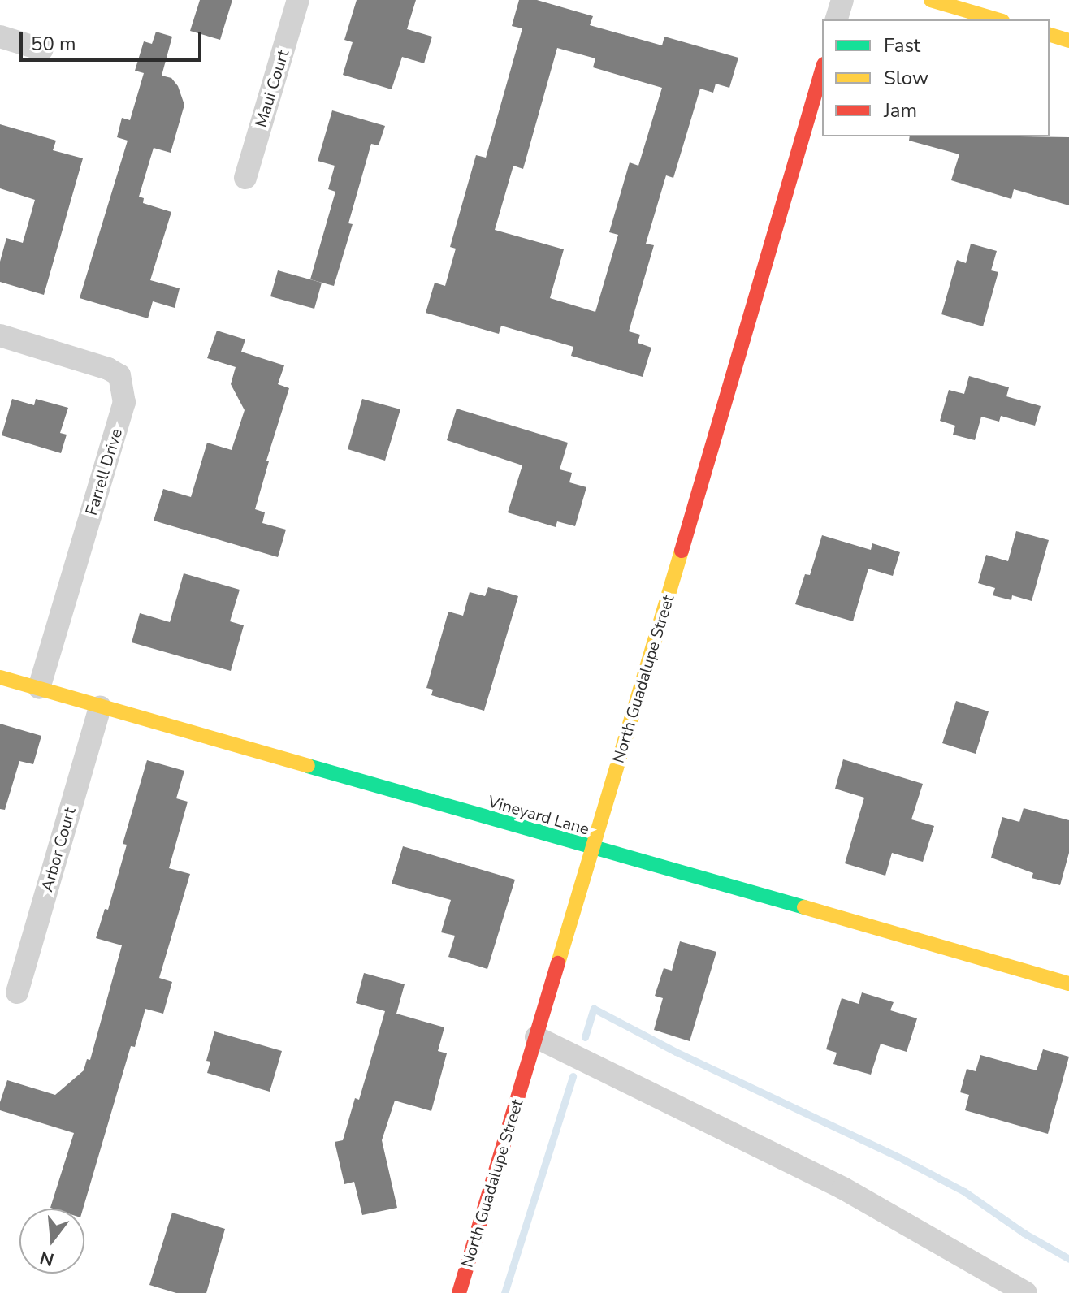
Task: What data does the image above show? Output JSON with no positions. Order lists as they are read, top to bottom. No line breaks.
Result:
{"streets":{"street":["Maui Court","Farrell Drive","North Guadalupe Street","Vineyard Lane","Arbor Court"]},"crossings":[["Farrell Drive","Vineyard Lane"],["North Guadalupe Street","Vineyard Lane"],["Vineyard Lane","Arbor Court"]],"legend":["Fast","Slow","Jam"],"scale_bar":"50 m","north":"bottom"}
